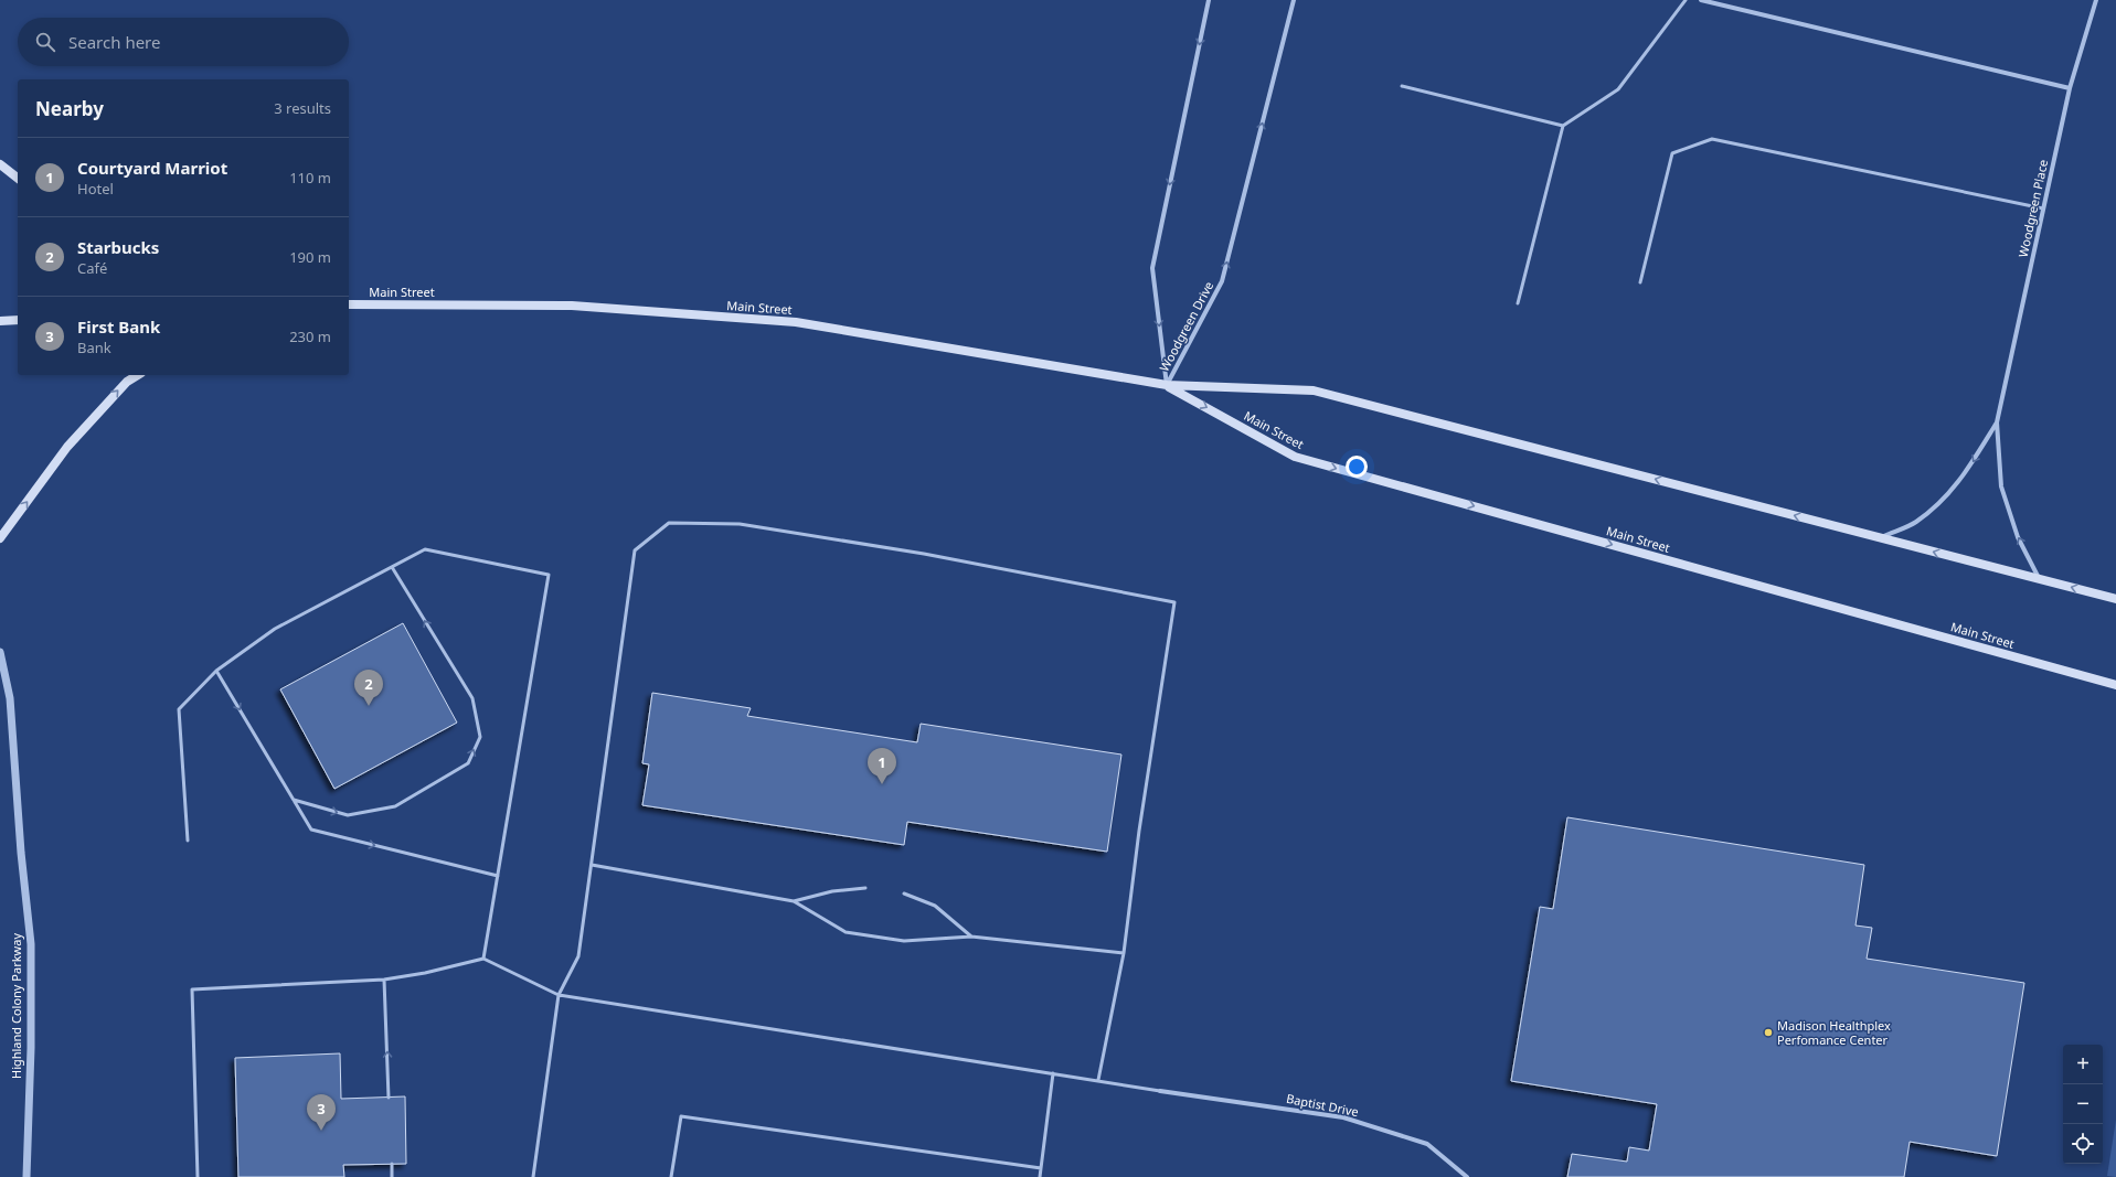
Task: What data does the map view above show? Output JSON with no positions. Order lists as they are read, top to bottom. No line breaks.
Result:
{"streets":{"main road":["Main Street"],"street":["Woodgreen Place","Woodgreen Drive","Highland Colony Parkway","Baptist Drive"]},"crossings":[["Woodgreen Place","Main Street"],["Main Street","Woodgreen Drive"]],"places":["Madison Healthplex Perfomance Center"],"page":{"search":"Search here","heading":["Nearby","3 results"],"list":[{"mark":"1","name":"Courtyard Marriot","note":"Hotel","value":"110 m"},{"mark":"2","name":"Starbucks","note":"Café","value":"190 m"},{"mark":"3","name":"First Bank","note":"Bank","value":"230 m"}],"pins":["2","1","3"],"map_buttons":["+","−"]}}
